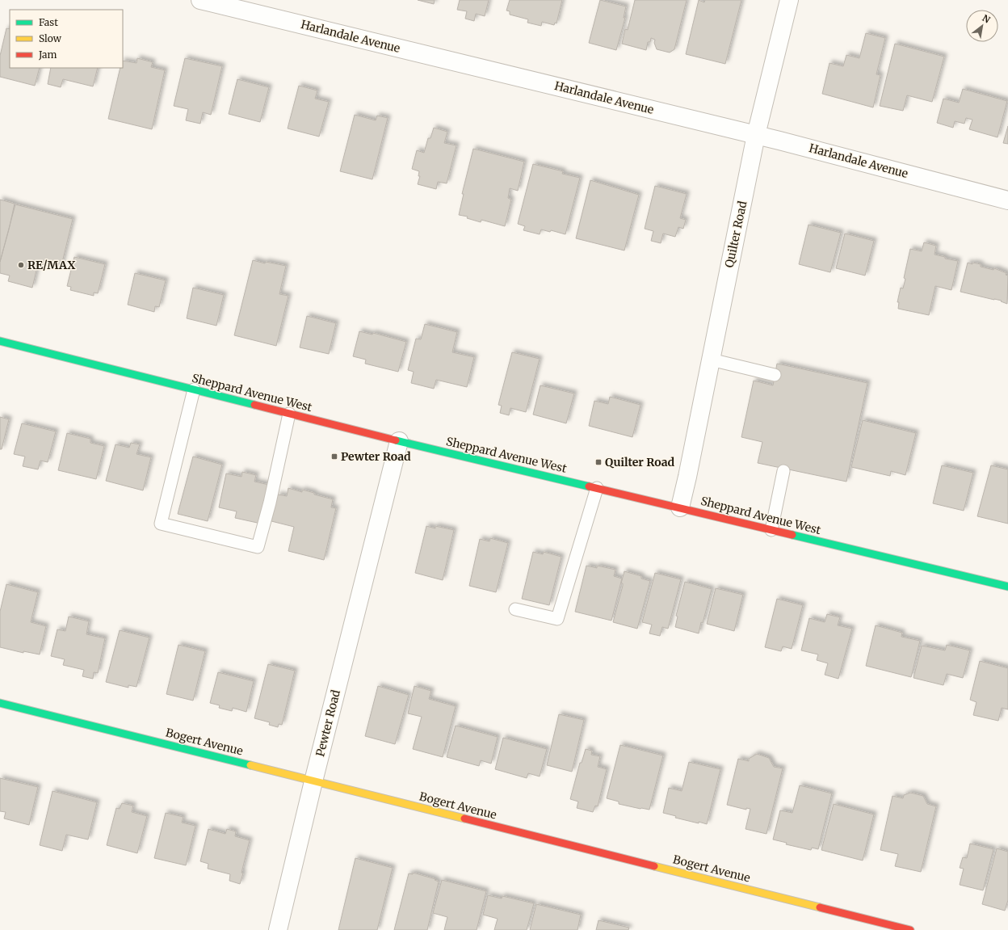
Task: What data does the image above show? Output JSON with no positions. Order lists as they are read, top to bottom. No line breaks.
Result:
{"streets":{"main road":["Sheppard Avenue West","Bogert Avenue"],"street":["Harlandale Avenue","Quilter Road","Pewter Road"]},"crossings":[["Harlandale Avenue","Quilter Road"],["Quilter Road","Sheppard Avenue West"],["Sheppard Avenue West","Pewter Road"],["Pewter Road","Bogert Avenue"]],"places":{"other":["RE/MAX"],"transit":["Pewter Road","Quilter Road"]},"legend":["Fast","Slow","Jam"],"north":"top right"}
